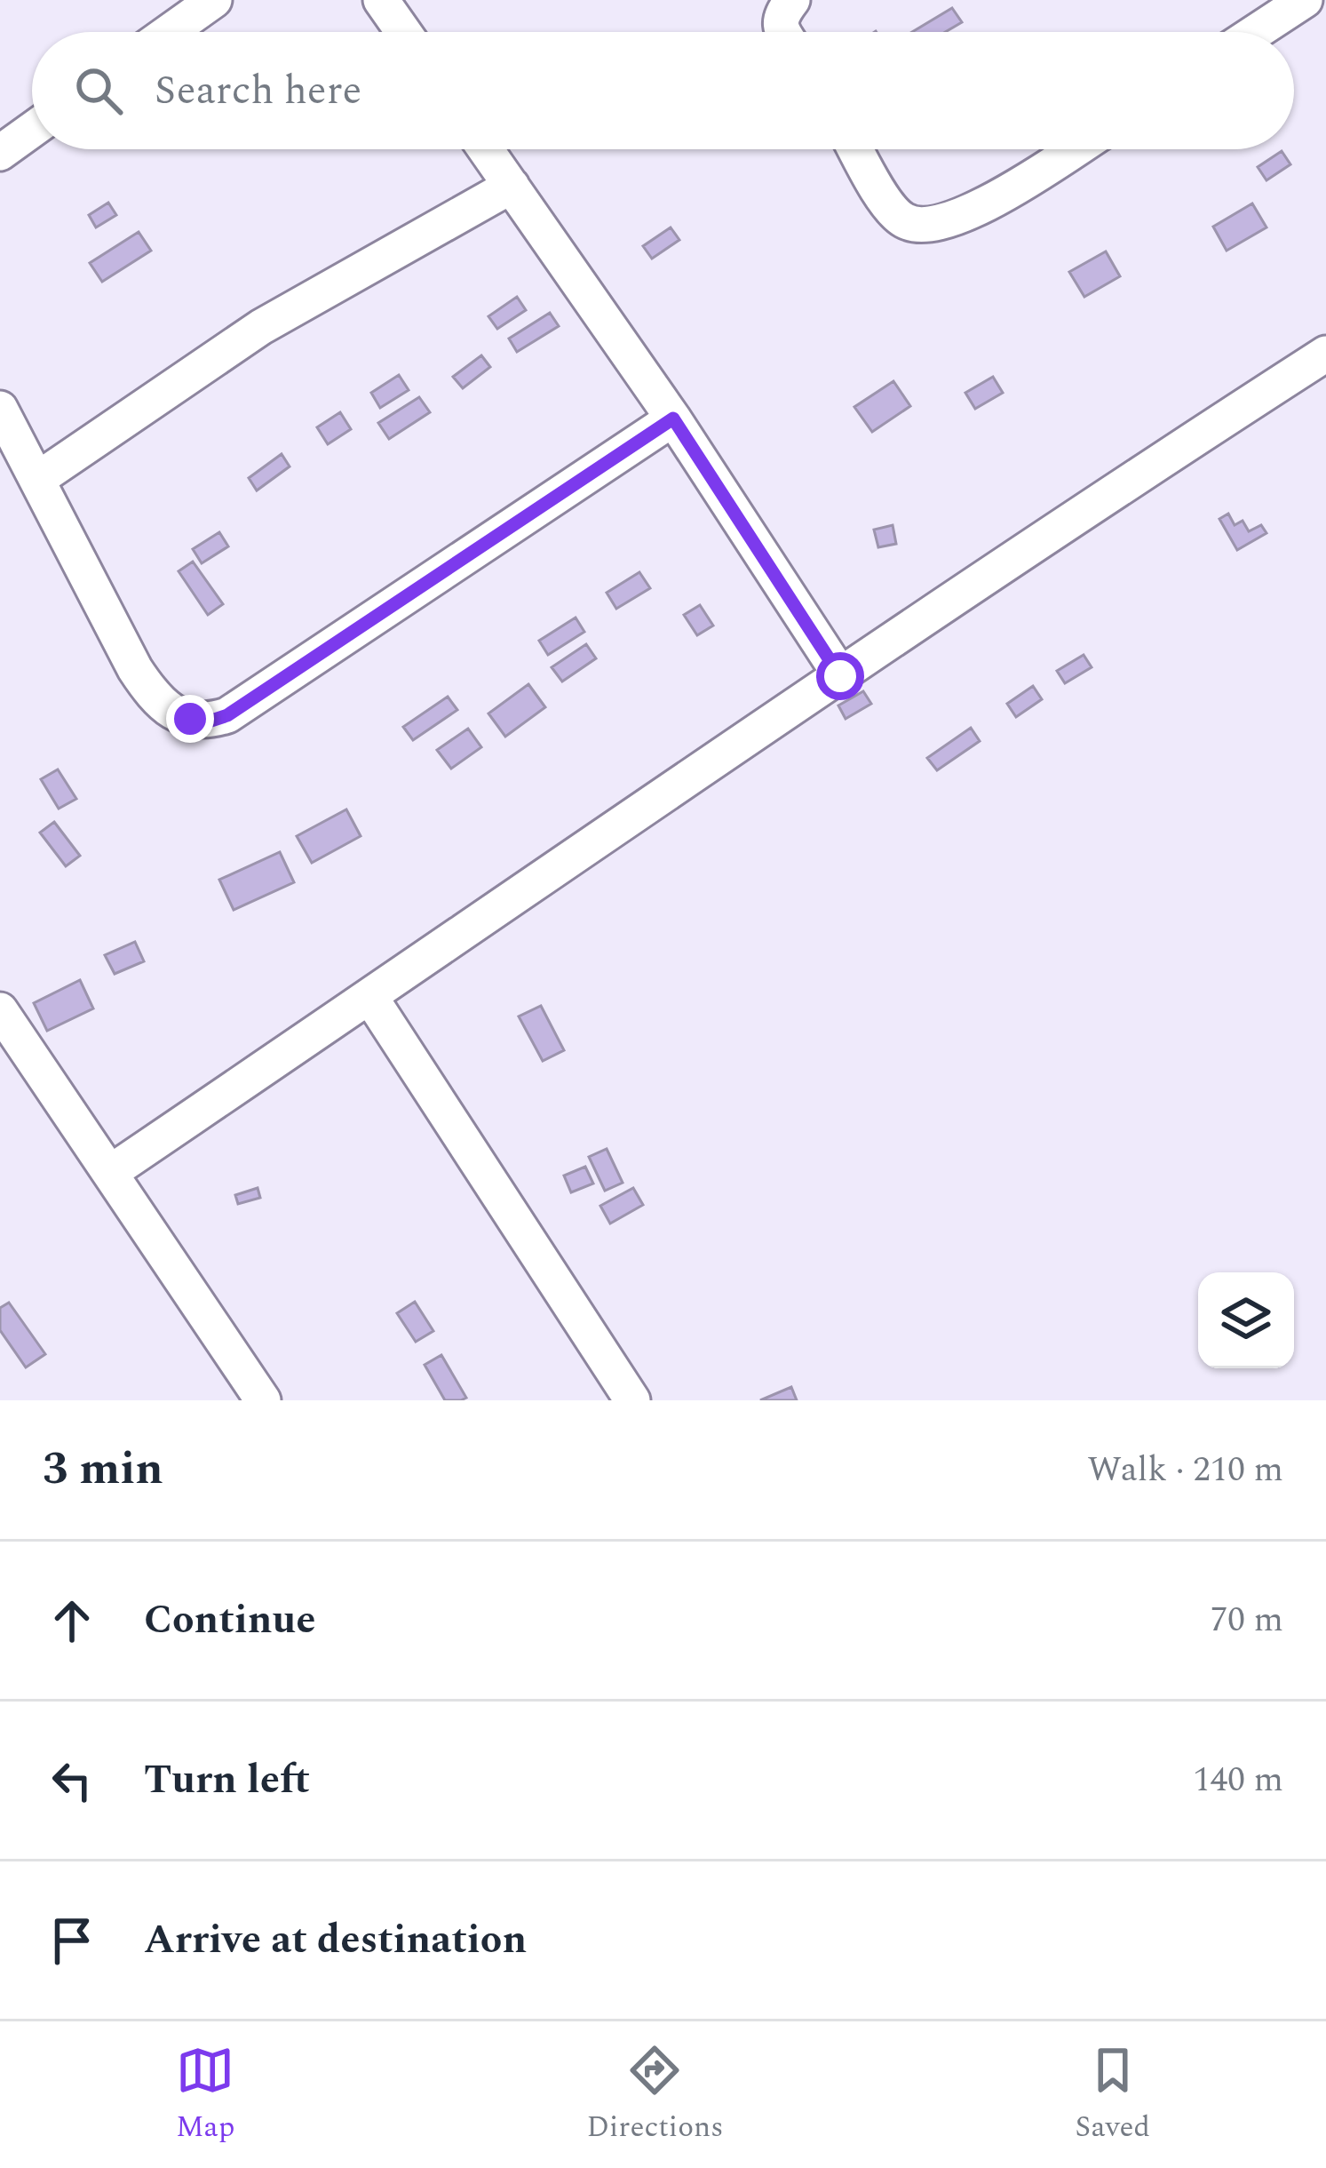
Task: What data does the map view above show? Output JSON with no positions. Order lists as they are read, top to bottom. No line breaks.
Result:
{"page":{"search":"Search here","heading":["3 min","Walk · 210 m"],"list":[["Continue","70 m"],["Turn left","140 m"],"Arrive at destination"],"nav":["Map","Directions","Saved"]}}
